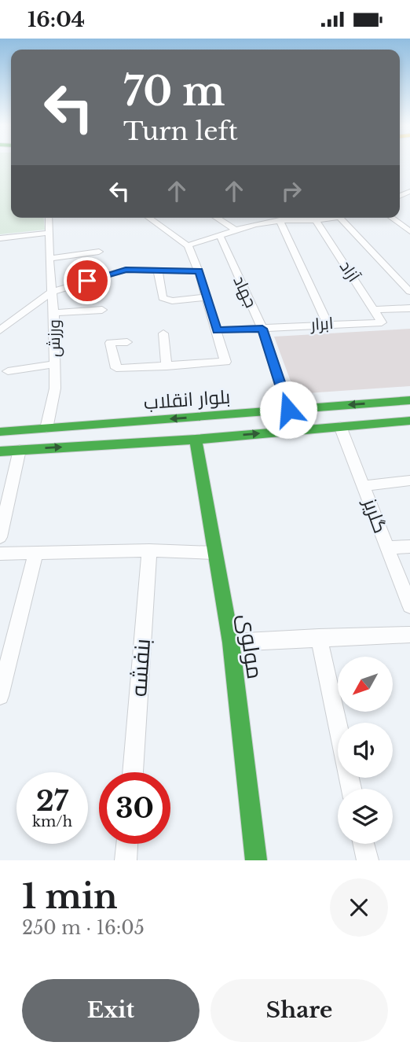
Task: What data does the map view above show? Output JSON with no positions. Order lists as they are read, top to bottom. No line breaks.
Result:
{"streets":{"main road":["بلوار انقلاب","مولوی"],"street":["آزاد","جهاد","ابرار","ورزش","گلریز","بنفشه"]},"crossings":[["آزاد","ابرار"],["جهاد","ابرار"],["جهاد","بلوار انقلاب"],["ورزش","بلوار انقلاب"],["بلوار انقلاب","گلریز"],["بلوار انقلاب","مولوی"]],"north":"bottom left","page":{"status":"16:04","turn":["70 m","Turn left"],"speed":"27 km/h","limit":"30","heading":["1 min","250 m · 16:05"],"buttons":["Exit","Share"]}}
